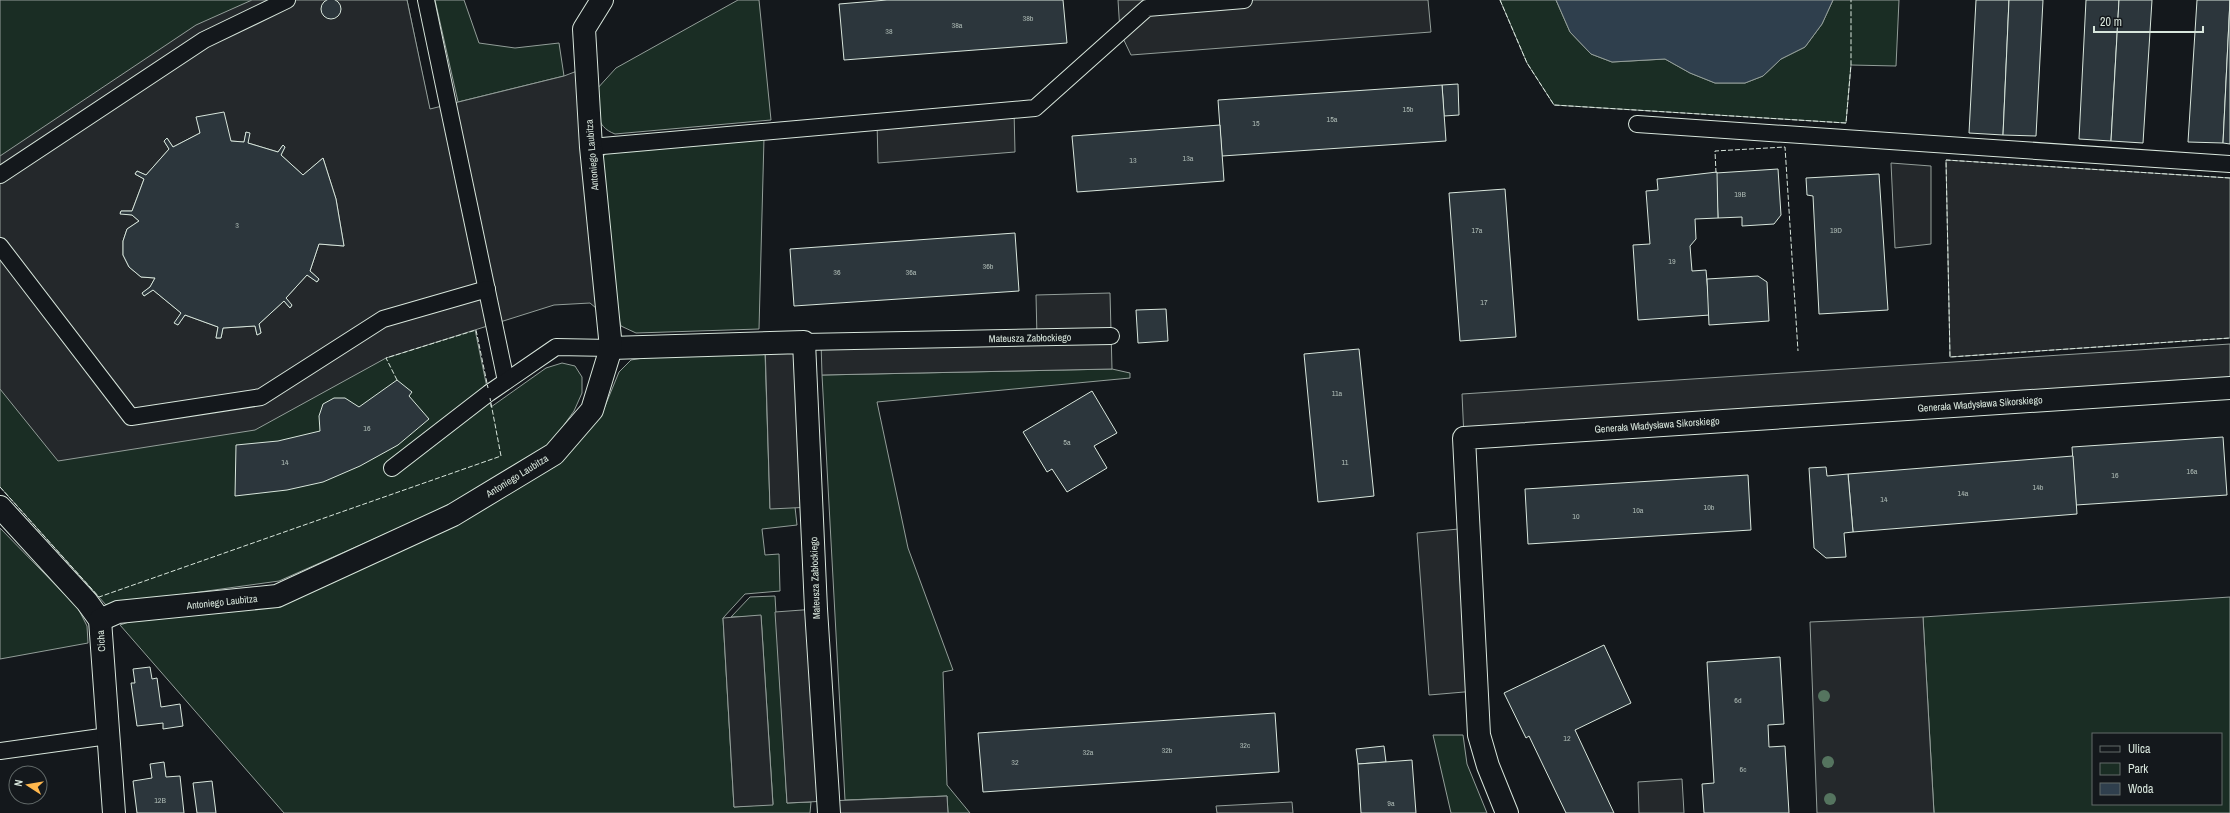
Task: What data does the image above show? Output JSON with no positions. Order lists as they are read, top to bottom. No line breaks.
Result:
{"streets":{"street":["Antoniego Laubitza","Mateusza Zabłockiego","Generała Władysława Sikorskiego","Cicha"]},"crossings":[["Antoniego Laubitza","Mateusza Zabłockiego"],["Antoniego Laubitza","Cicha"]],"house_numbers":["38b","38a","38","15b","15a","15","13a","13","19B","3","17a","19D","19","36b","36","36a","17","11a","16","5a","14","11","16a","16","14b","14a","14","10b","10a","10","6d","12","32c","32b","32a","32","6c","12B","9a"],"legend":["Ulica","Park","Woda"],"scale_bar":"20 m","north":"left"}
